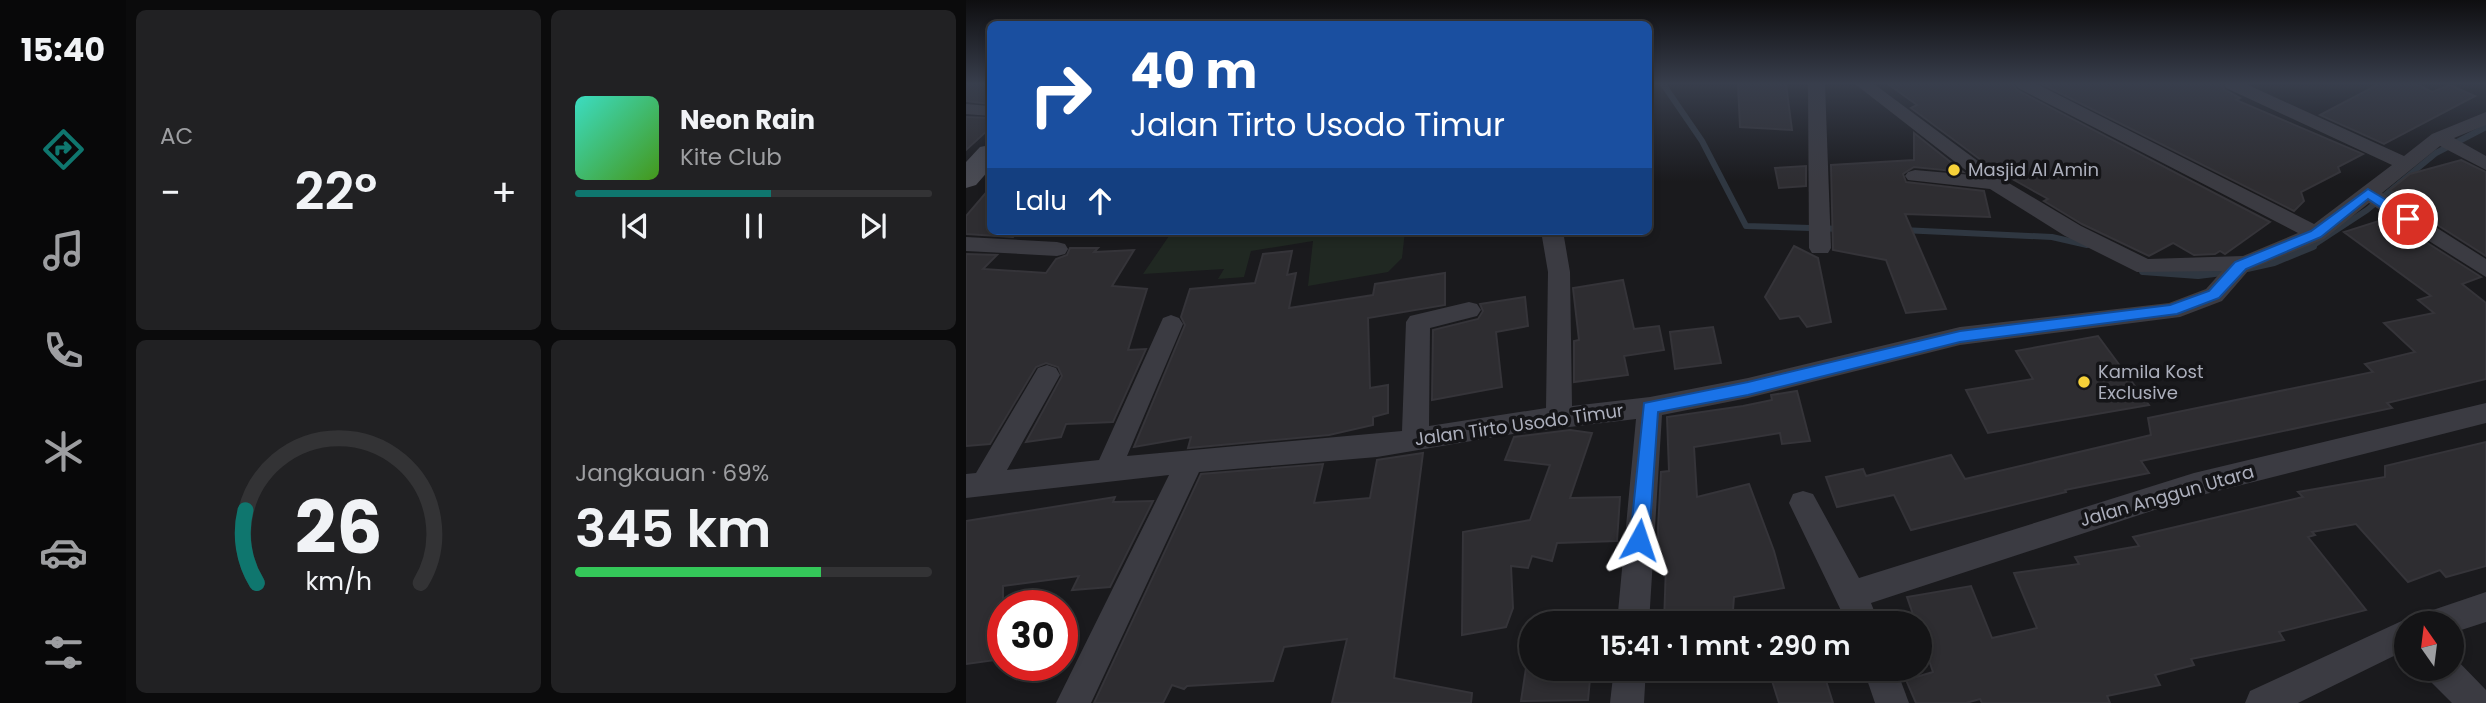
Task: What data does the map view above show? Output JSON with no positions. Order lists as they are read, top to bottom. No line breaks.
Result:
{"streets":{"street":["Jalan Tirto Usodo Timur","Jalan Anggun Utara"]},"places":["Masjid Al Amin","Kamila Kost Exclusive"],"north":"top","page":{"tabs":"15:40","tile":["AC",["Jangkauan · 69%","345 km"]],"turn":["40 m","Jalan Tirto Usodo Timur"],"song":["Neon Rain","Kite Club"],"heat":["−","22°","+"],"then":"Lalu","limit":"30","trip":"15:41 · 1 mnt · 290 m","gauge":["26","km/h"]}}
